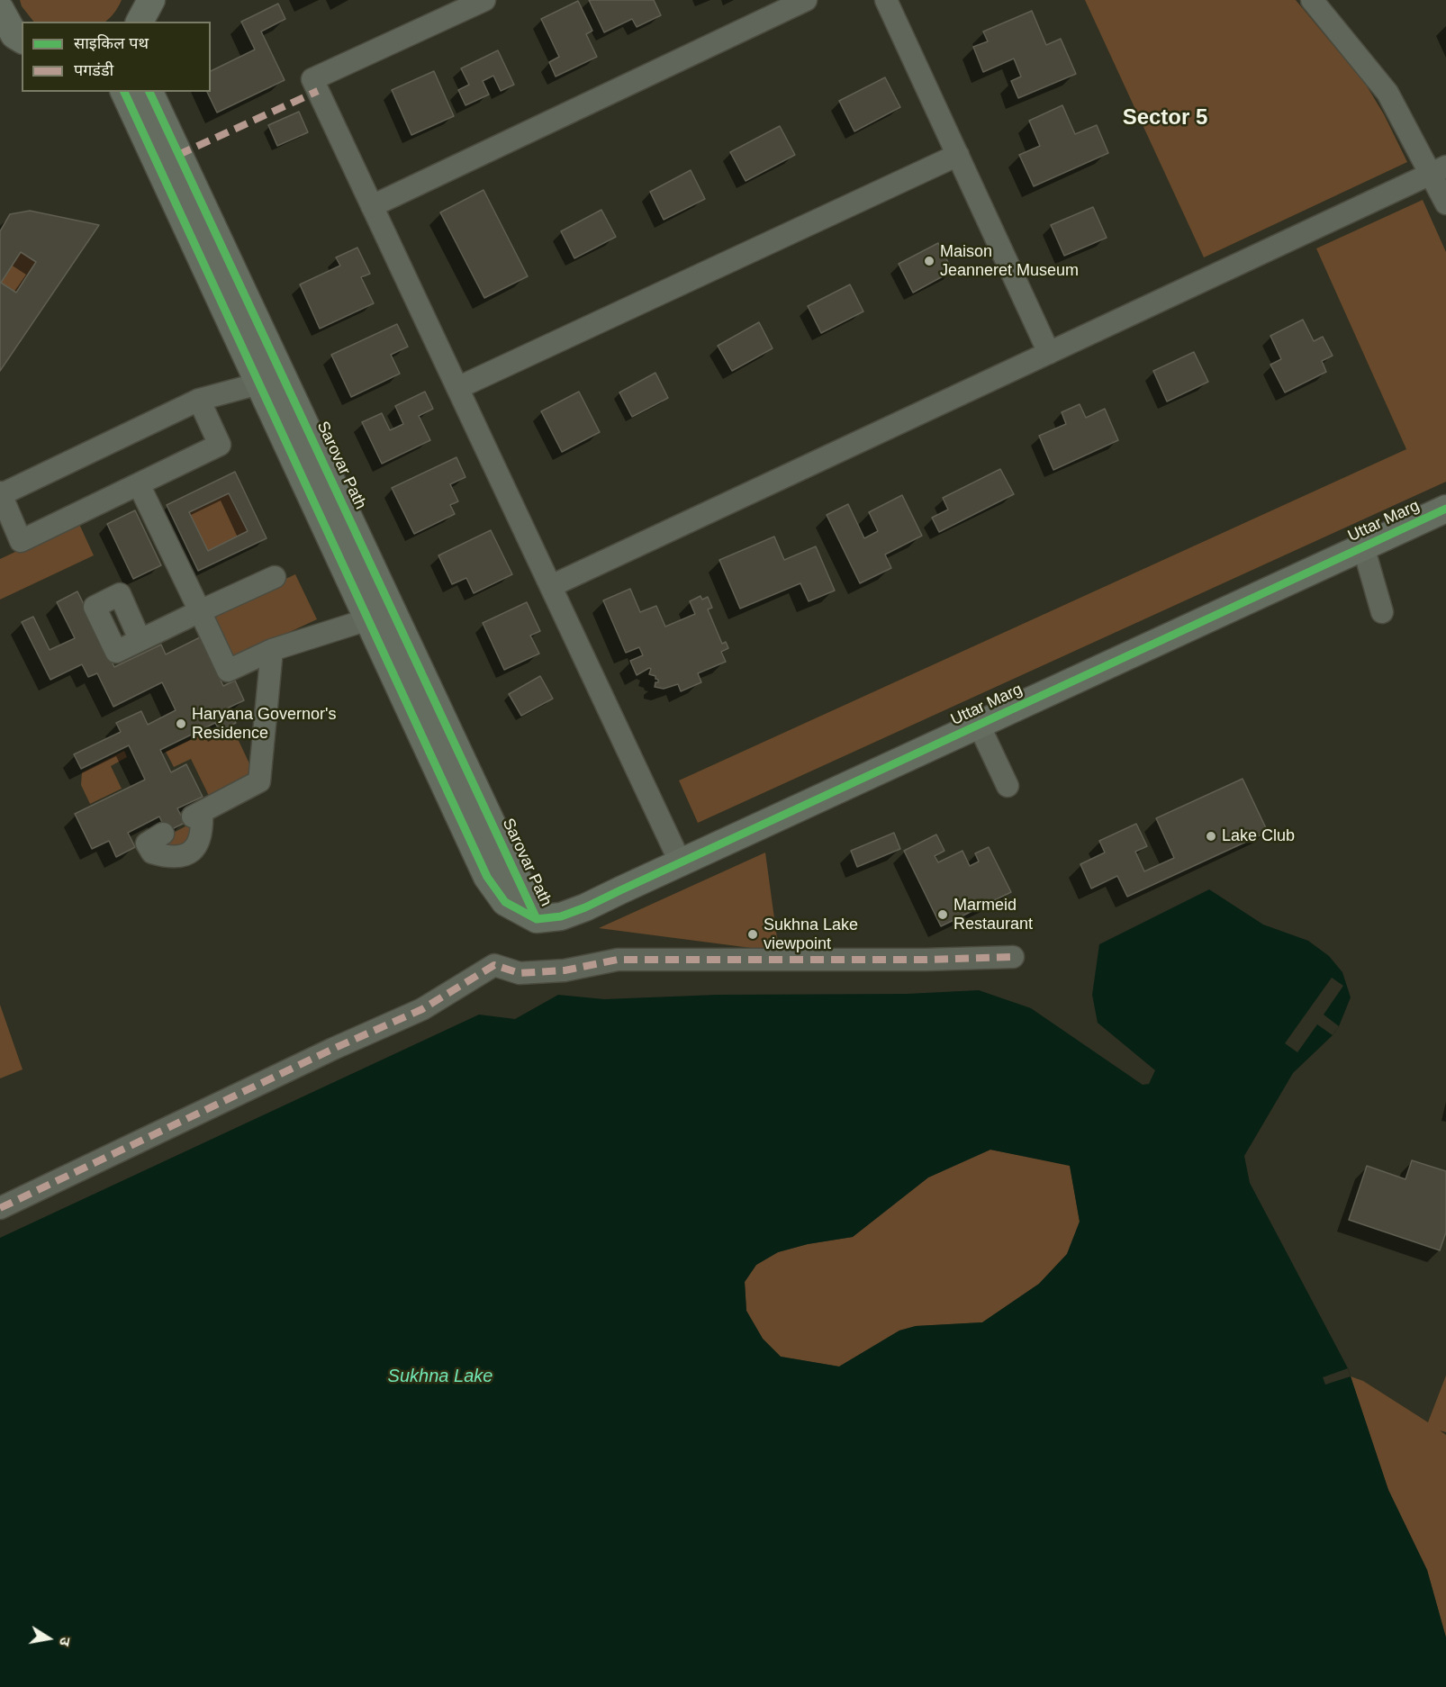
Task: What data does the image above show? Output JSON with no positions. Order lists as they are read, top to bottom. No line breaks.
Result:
{"streets":{"main road":["Sarovar Path","Uttar Marg"]},"crossings":[["Sarovar Path","Uttar Marg"]],"districts":["Sector 5"],"water":["Sukhna Lake"],"places":["Maison Jeanneret Museum","Haryana Governor's Residence","Lake Club","Marmeid Restaurant","Sukhna Lake viewpoint"],"legend":["साइकिल पथ","पगडंडी"],"north":"right"}
